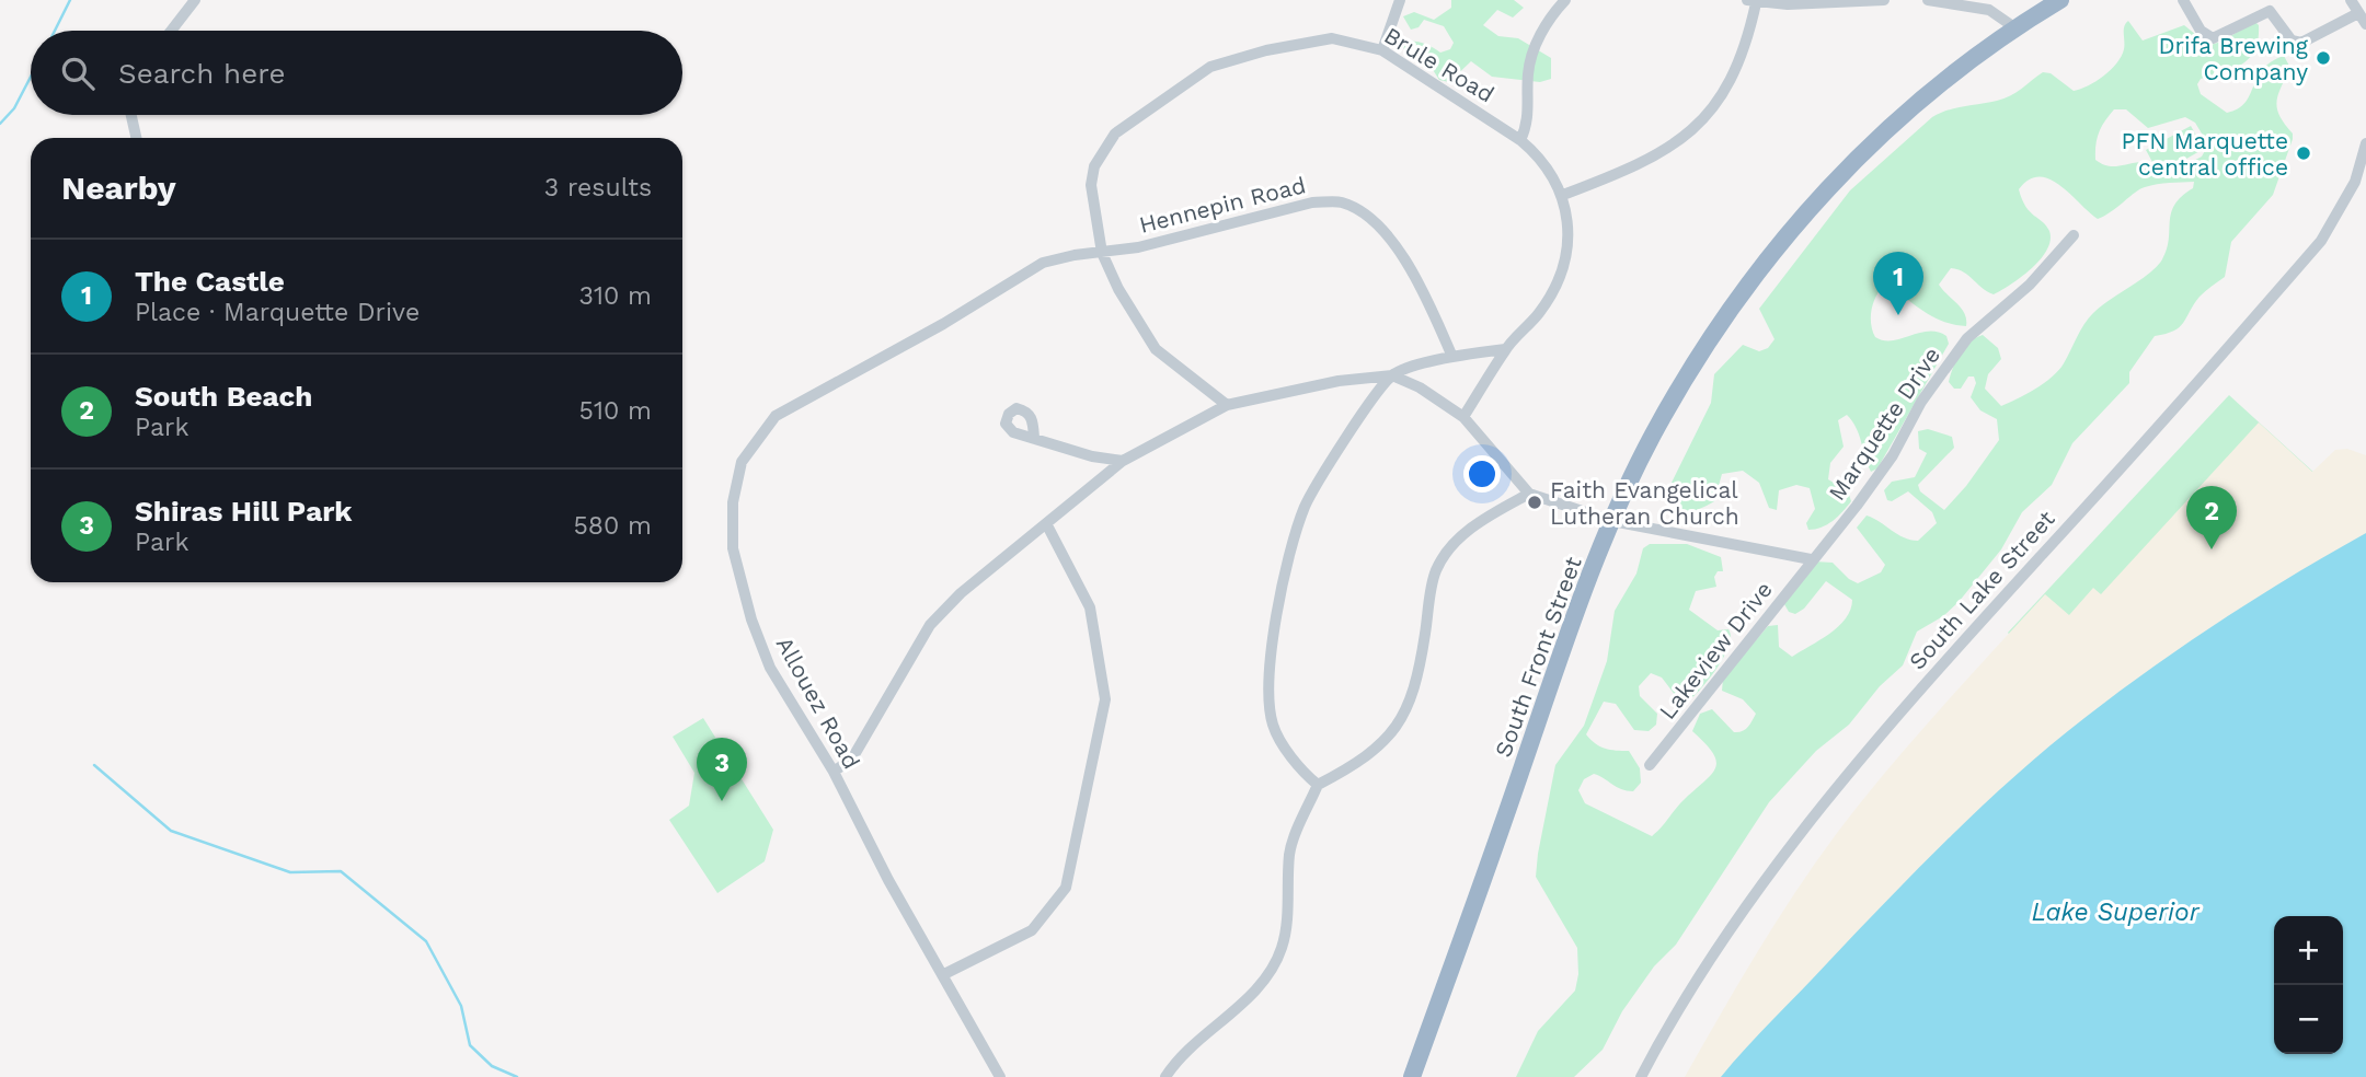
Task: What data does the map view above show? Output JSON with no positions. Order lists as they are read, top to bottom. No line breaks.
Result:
{"streets":{"highway":["South Front Street"],"street":["Brule Road","Hennepin Road","Marquette Drive","South Lake Street","Lakeview Drive","Allouez Road"]},"crossings":[["Brule Road","Hennepin Road"],["Brule Road","Allouez Road"],["Hennepin Road","Allouez Road"],["Marquette Drive","Lakeview Drive"]],"water":["Lake Superior"],"places":["Drifa Brewing Company","PFN Marquette central office","Faith Evangelical Lutheran Church"],"page":{"search":"Search here","heading":["Nearby","3 results"],"list":[{"mark":"1","name":"The Castle","note":"Place · Marquette Drive","value":"310 m"},{"mark":"2","name":"South Beach","note":"Park","value":"510 m"},{"mark":"3","name":"Shiras Hill Park","note":"Park","value":"580 m"}],"pins":["1","2","3"],"map_buttons":["+","−"]}}
